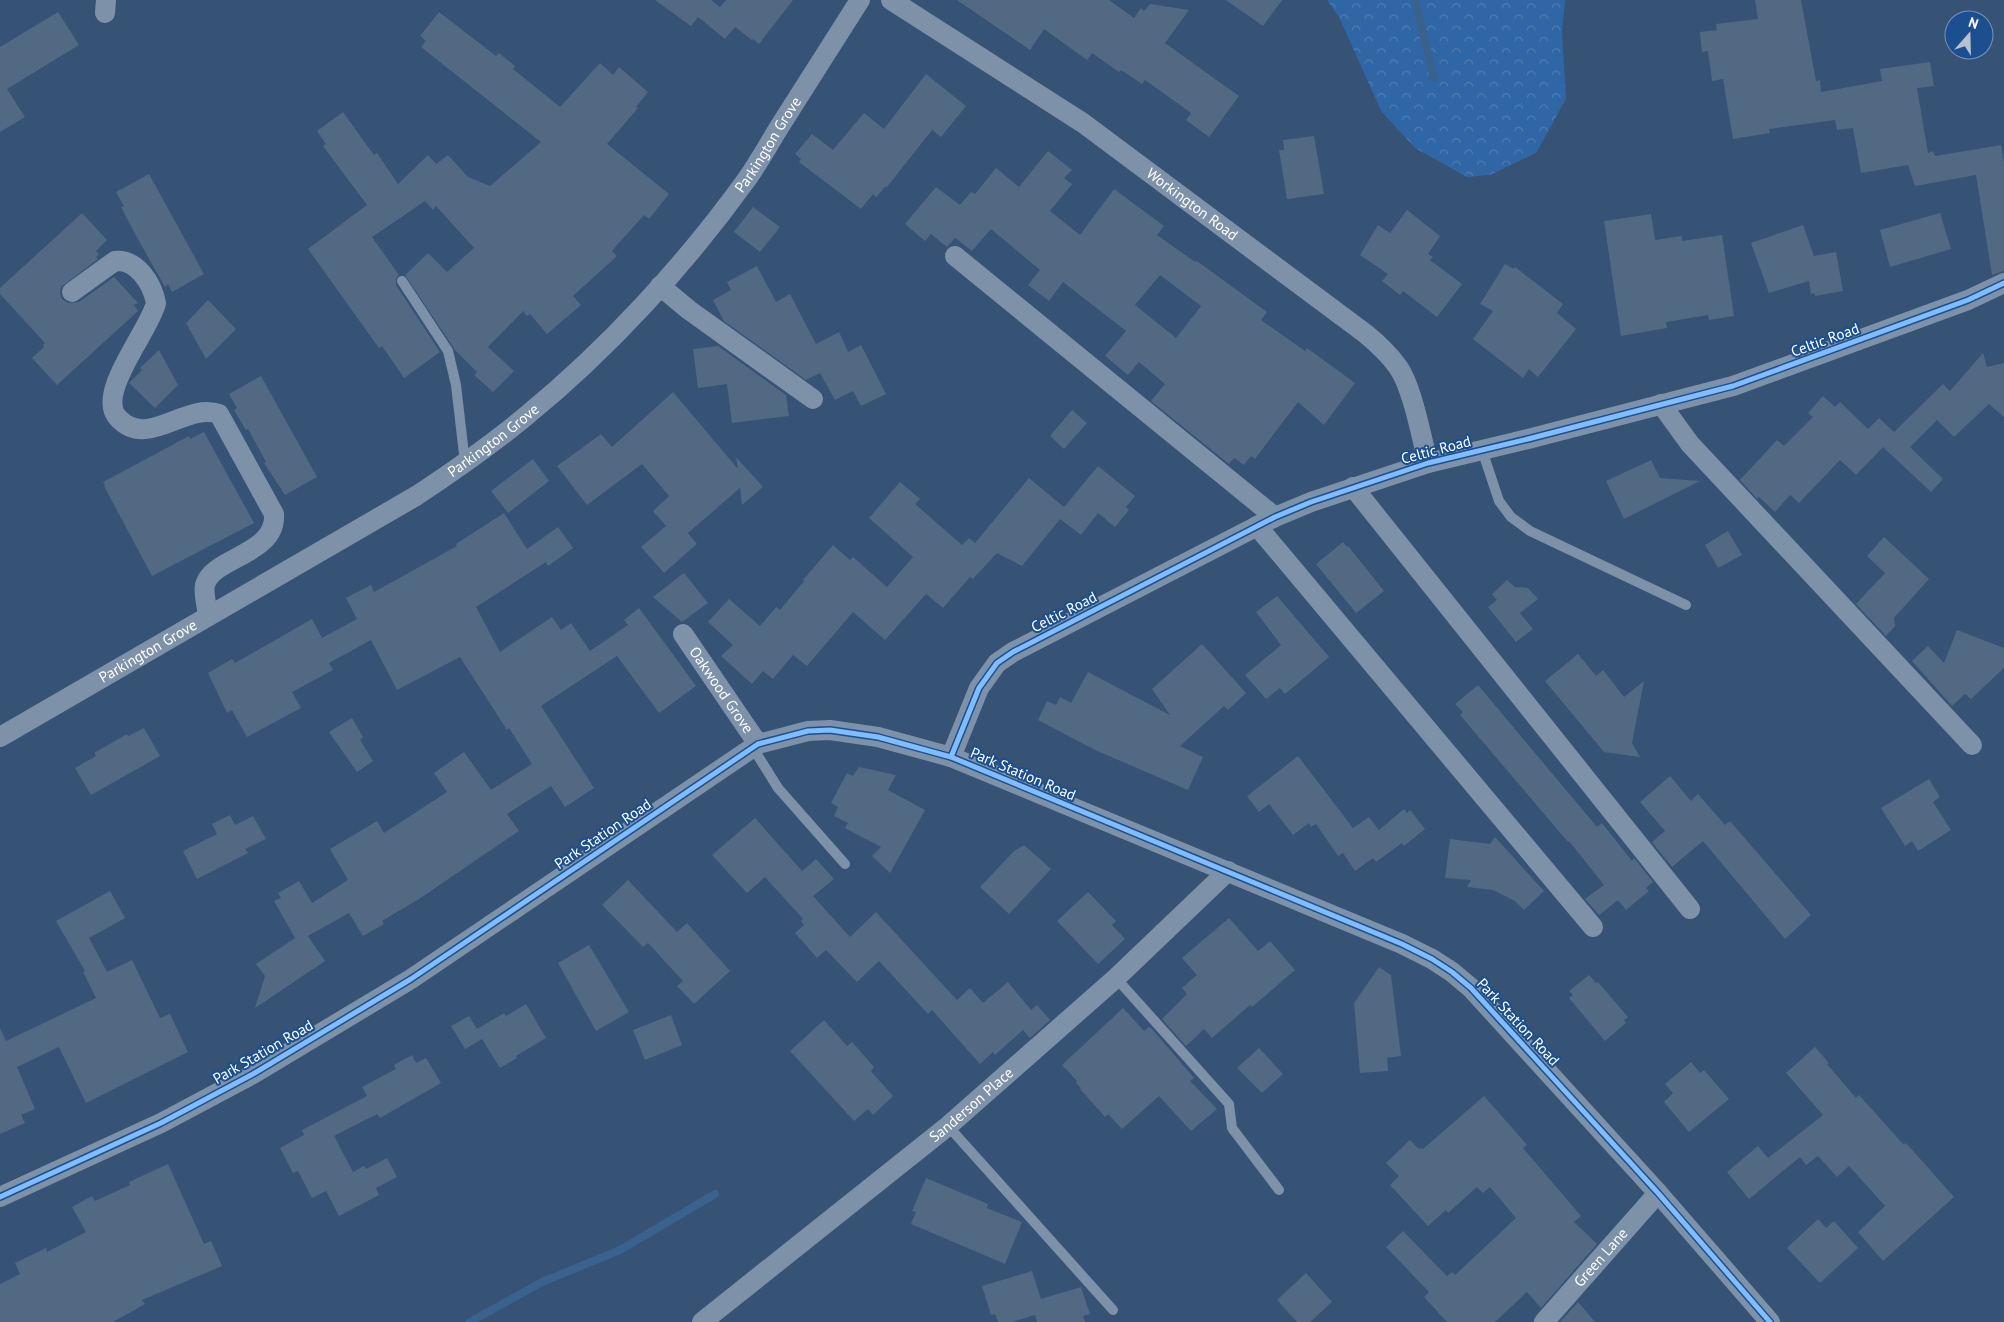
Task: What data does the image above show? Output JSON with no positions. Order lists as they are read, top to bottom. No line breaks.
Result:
{"streets":{"street":["Parkington Grove","Workington Road","Celtic Road","Oakwood Grove","Park Station Road","Sanderson Place","Green Lane"]},"crossings":[["Workington Road","Celtic Road"],["Celtic Road","Park Station Road"],["Oakwood Grove","Park Station Road"],["Park Station Road","Sanderson Place"],["Park Station Road","Green Lane"]],"north":"top"}
